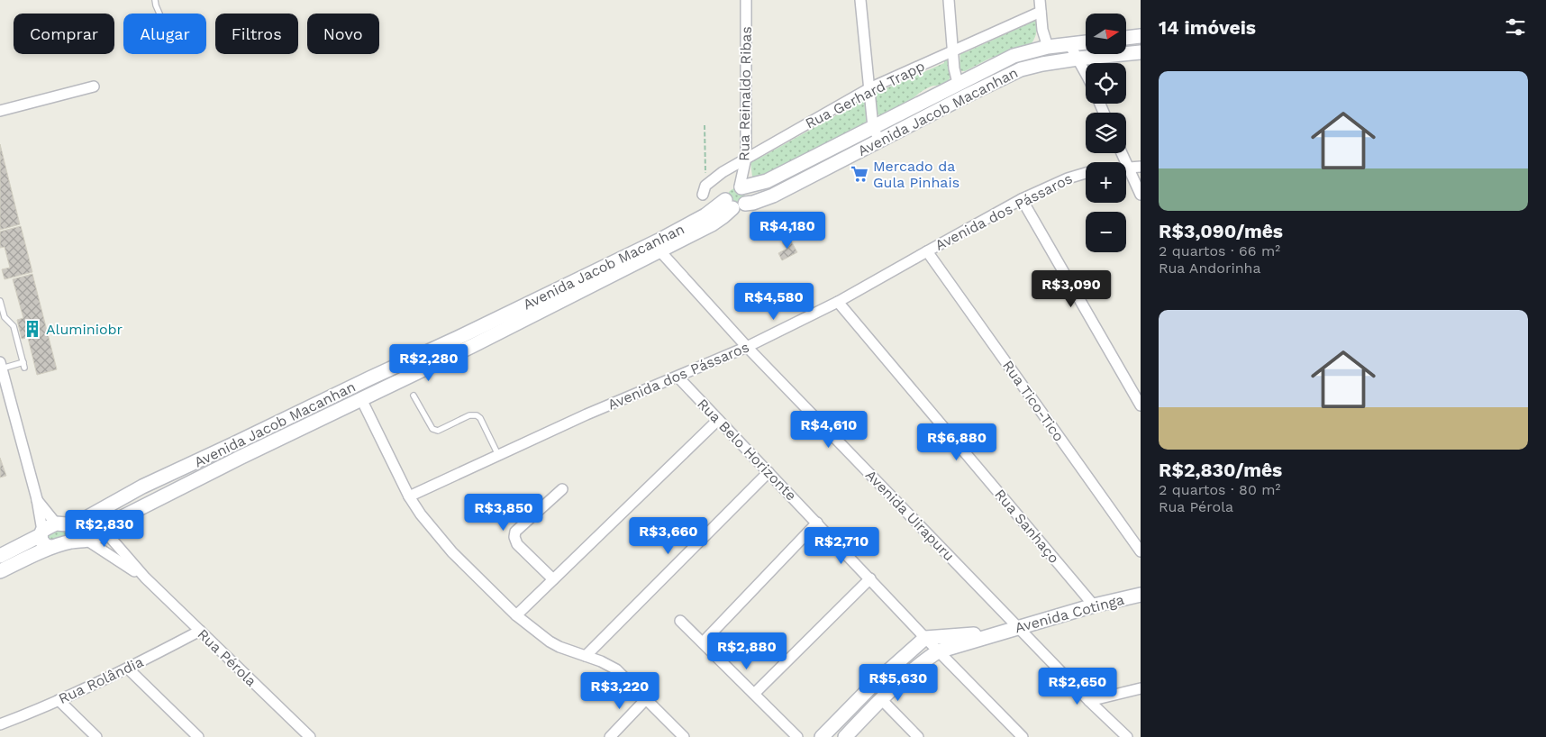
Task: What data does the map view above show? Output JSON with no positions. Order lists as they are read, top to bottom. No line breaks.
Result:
{"streets":{"main road":["Avenida Jacob Macanhan","Avenida Cotinga"],"street":["Rua Reinaldo Ribas","Rua Gerhard Trapp","Avenida dos Pássaros","Rua Tico-Tico","Rua Belo Horizonte","Avenida Uirapuru","Rua Sanhaço","Rua Pérola","Rua Rolândia"]},"crossings":[["Rua Reinaldo Ribas","Rua Gerhard Trapp"],["Rua Reinaldo Ribas","Avenida Jacob Macanhan"],["Avenida Jacob Macanhan","Avenida Uirapuru"],["Avenida Jacob Macanhan","Rua Pérola"],["Avenida dos Pássaros","Rua Tico-Tico"],["Avenida dos Pássaros","Rua Belo Horizonte"],["Avenida dos Pássaros","Avenida Uirapuru"],["Avenida dos Pássaros","Rua Sanhaço"],["Rua Belo Horizonte","Avenida Cotinga"],["Avenida Uirapuru","Avenida Cotinga"],["Rua Sanhaço","Avenida Cotinga"],["Rua Pérola","Rua Rolândia"]],"places":{"supermarket":["Mercado da Gula Pinhais"],"building":["Aluminiobr"]},"north":"right","page":{"heading":"14 imóveis","map_buttons":["+","−"],"chip":["Comprar","Alugar","Filtros","Novo"],"list":[{"name":"R$3,090/mês","note":"2 quartos · 66 m² · Rua Andorinha"},{"name":"R$2,830/mês","note":"2 quartos · 80 m² · Rua Pérola"}],"price":["R$4,180","R$3,090","R$4,580","R$2,280","R$4,610","R$6,880","R$3,850","R$2,830","R$3,660","R$2,710","R$2,880","R$5,630","R$2,650","R$3,220"]}}
